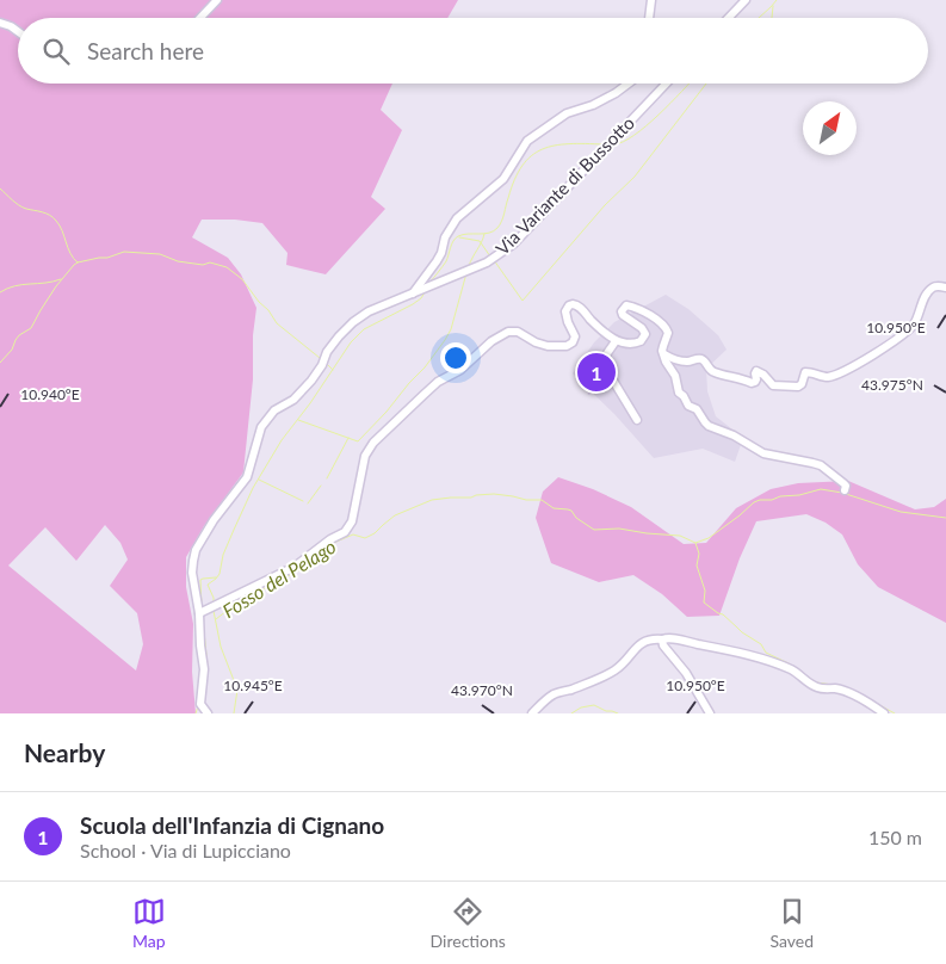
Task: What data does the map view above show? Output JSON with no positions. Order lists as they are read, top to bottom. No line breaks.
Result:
{"streets":{"street":["Via Variante di Bussotto"]},"water":["Fosso del Pelago"],"north":"top right","page":{"search":"Search here","pins":"1","heading":"Nearby","list":[{"mark":"1","name":"Scuola dell'Infanzia di Cignano","note":"School · Via di Lupicciano","value":"150 m"}],"nav":["Map","Directions","Saved"]},"coordinates":["10.950°E","43.975°N","10.940°E","10.945°E","43.970°N"]}
